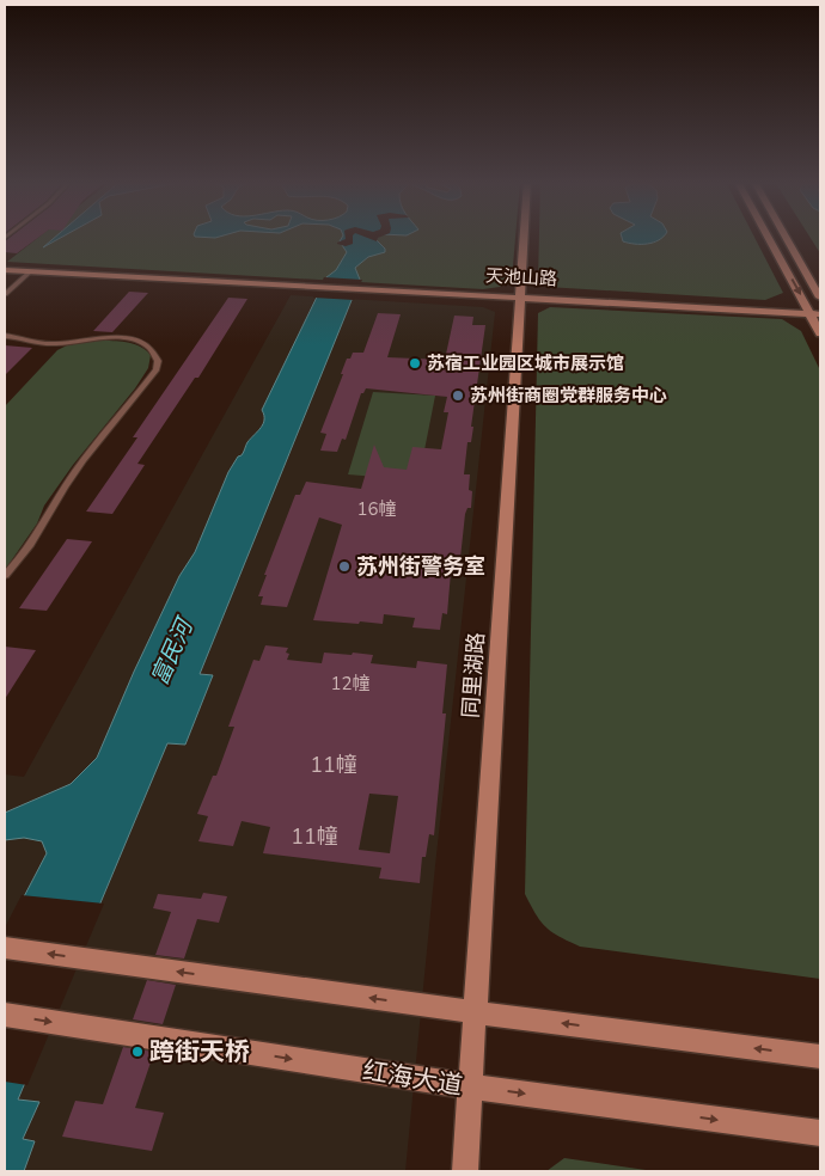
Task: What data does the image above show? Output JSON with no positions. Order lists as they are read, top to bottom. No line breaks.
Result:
{"streets":{"street":["天池山路","同里湖路","红海大道"]},"crossings":[["天池山路","同里湖路"],["同里湖路","红海大道"]],"water":["富民河"],"places":["苏宿工业园区城市展示馆","苏州街商圈党群服务中心","苏州街警务室","跨街天桥"],"house_numbers":["16幢","12幢","11幢","11幢"]}
